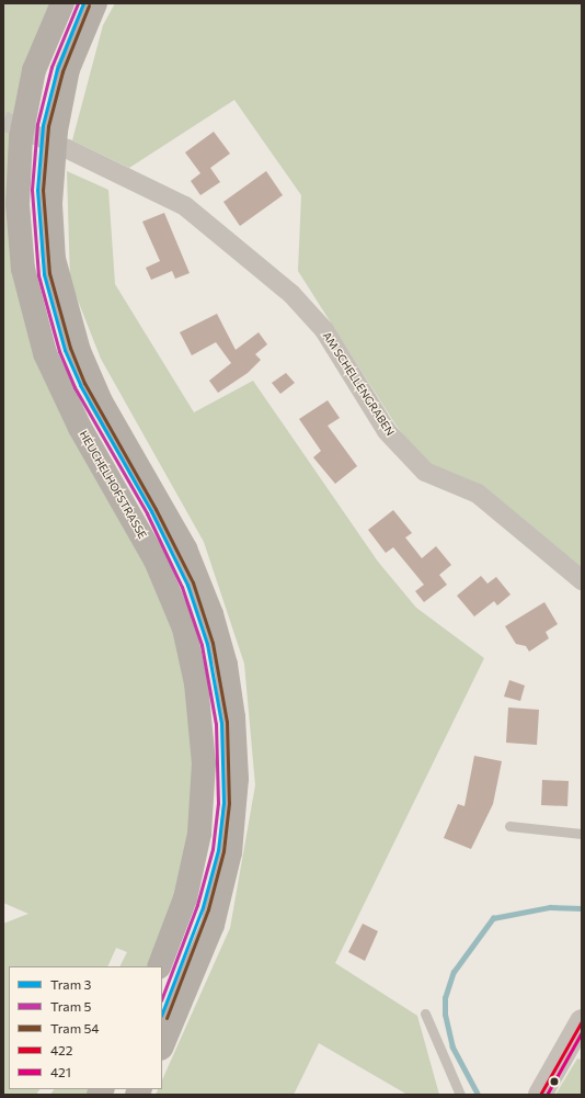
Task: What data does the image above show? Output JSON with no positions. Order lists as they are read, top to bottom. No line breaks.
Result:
{"streets":{"main road":["HEUCHELHOFSTRASSE"],"street":["AM SCHELLENGRABEN"]},"lines":["tram line 3","tram line 5","tram line 54","transit line 422","transit line 421"],"legend":["Tram 3","Tram 5","Tram 54","422","421"]}
